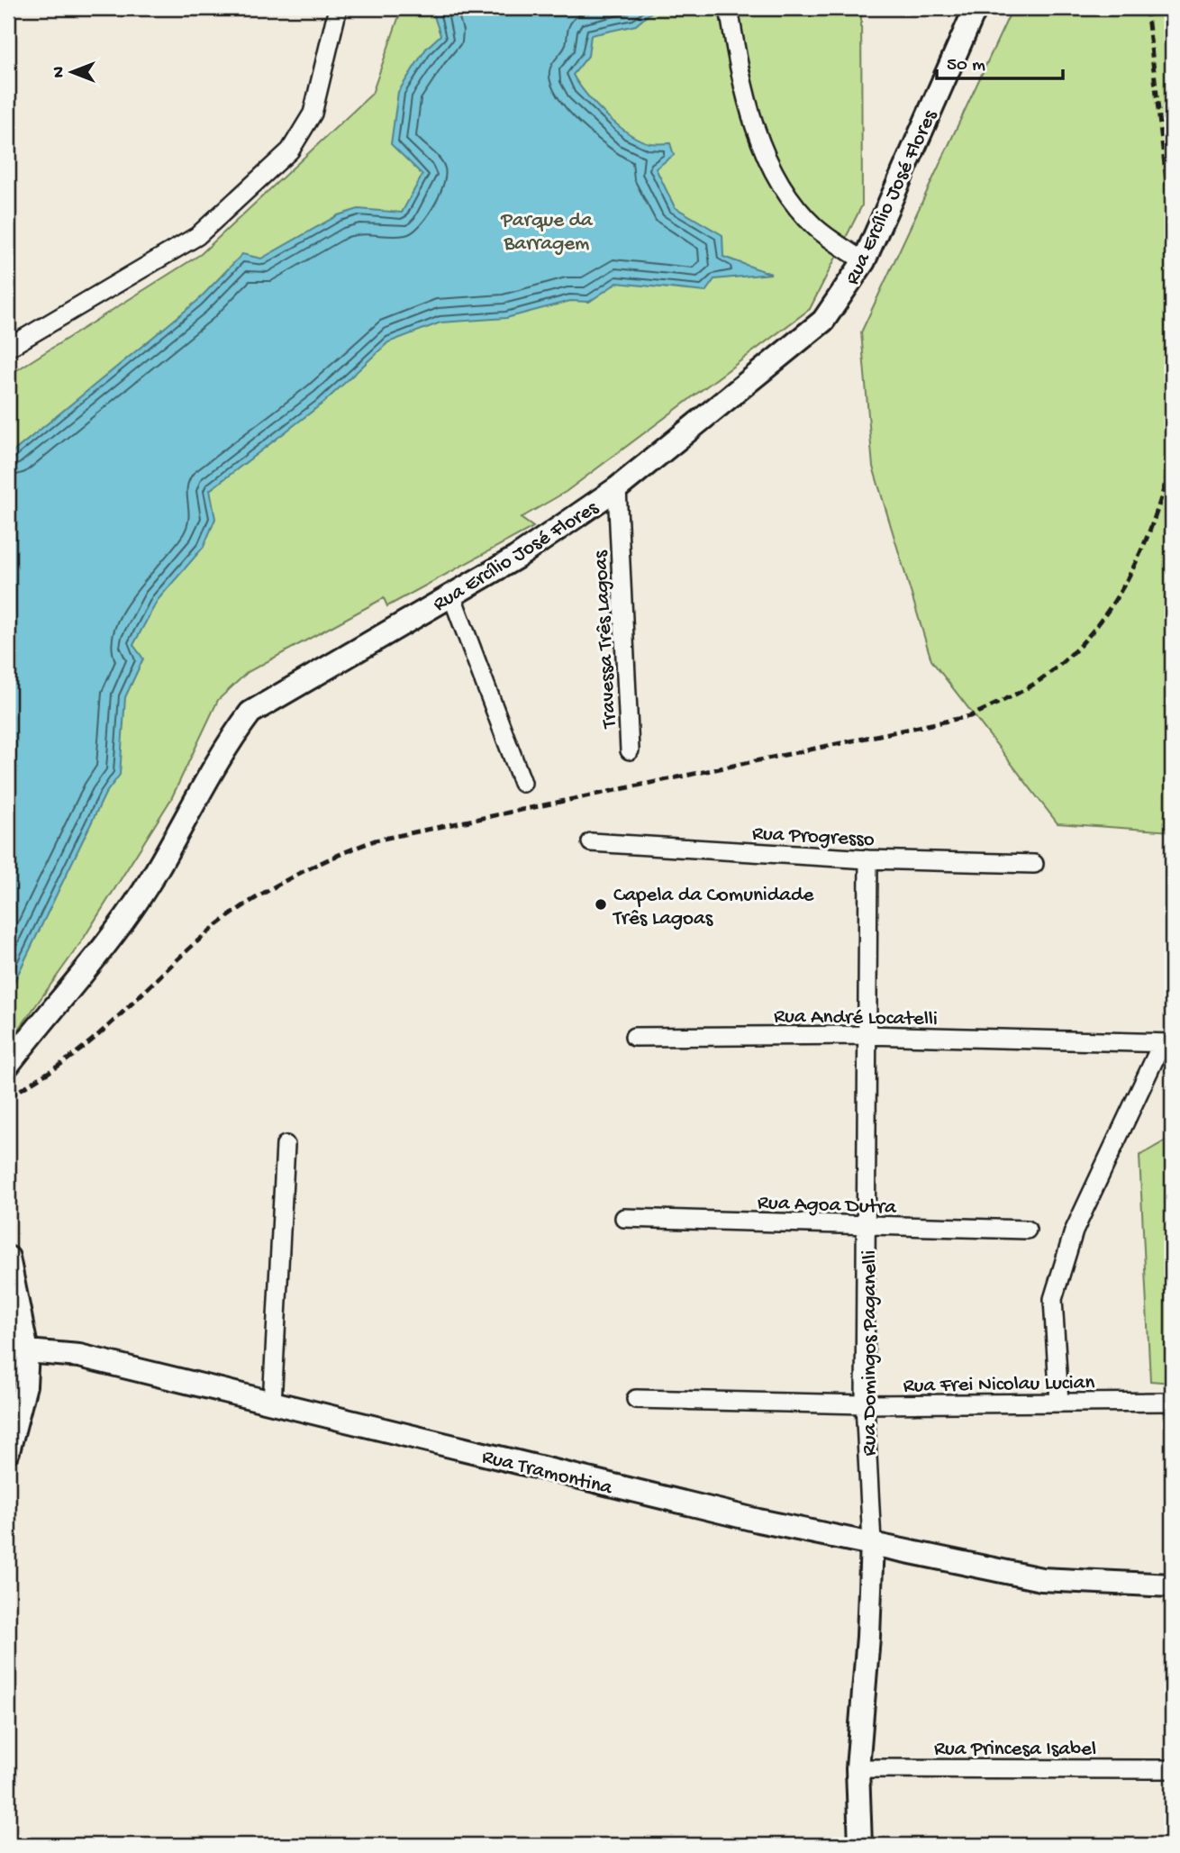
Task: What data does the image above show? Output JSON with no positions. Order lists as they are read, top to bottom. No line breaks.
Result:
{"streets":{"street":["Rua Ercílio José Flores","Travessa Três Lagoas","Rua Progresso","Rua André Locatelli","Rua Agoa Dutra","Rua Domingos Paganelli","Rua Frei Nicolau Lucian","Rua Tramontina","Rua Princesa Isabel"]},"crossings":[["Rua Ercílio José Flores","Travessa Três Lagoas"],["Rua Progresso","Rua Domingos Paganelli"],["Rua André Locatelli","Rua Domingos Paganelli"],["Rua Agoa Dutra","Rua Domingos Paganelli"],["Rua Domingos Paganelli","Rua Frei Nicolau Lucian"],["Rua Domingos Paganelli","Rua Tramontina"],["Rua Domingos Paganelli","Rua Princesa Isabel"]],"parks":["Parque da Barragem"],"places":["Capela da Comunidade Três Lagoas"],"scale_bar":"50 m","north":"left"}
